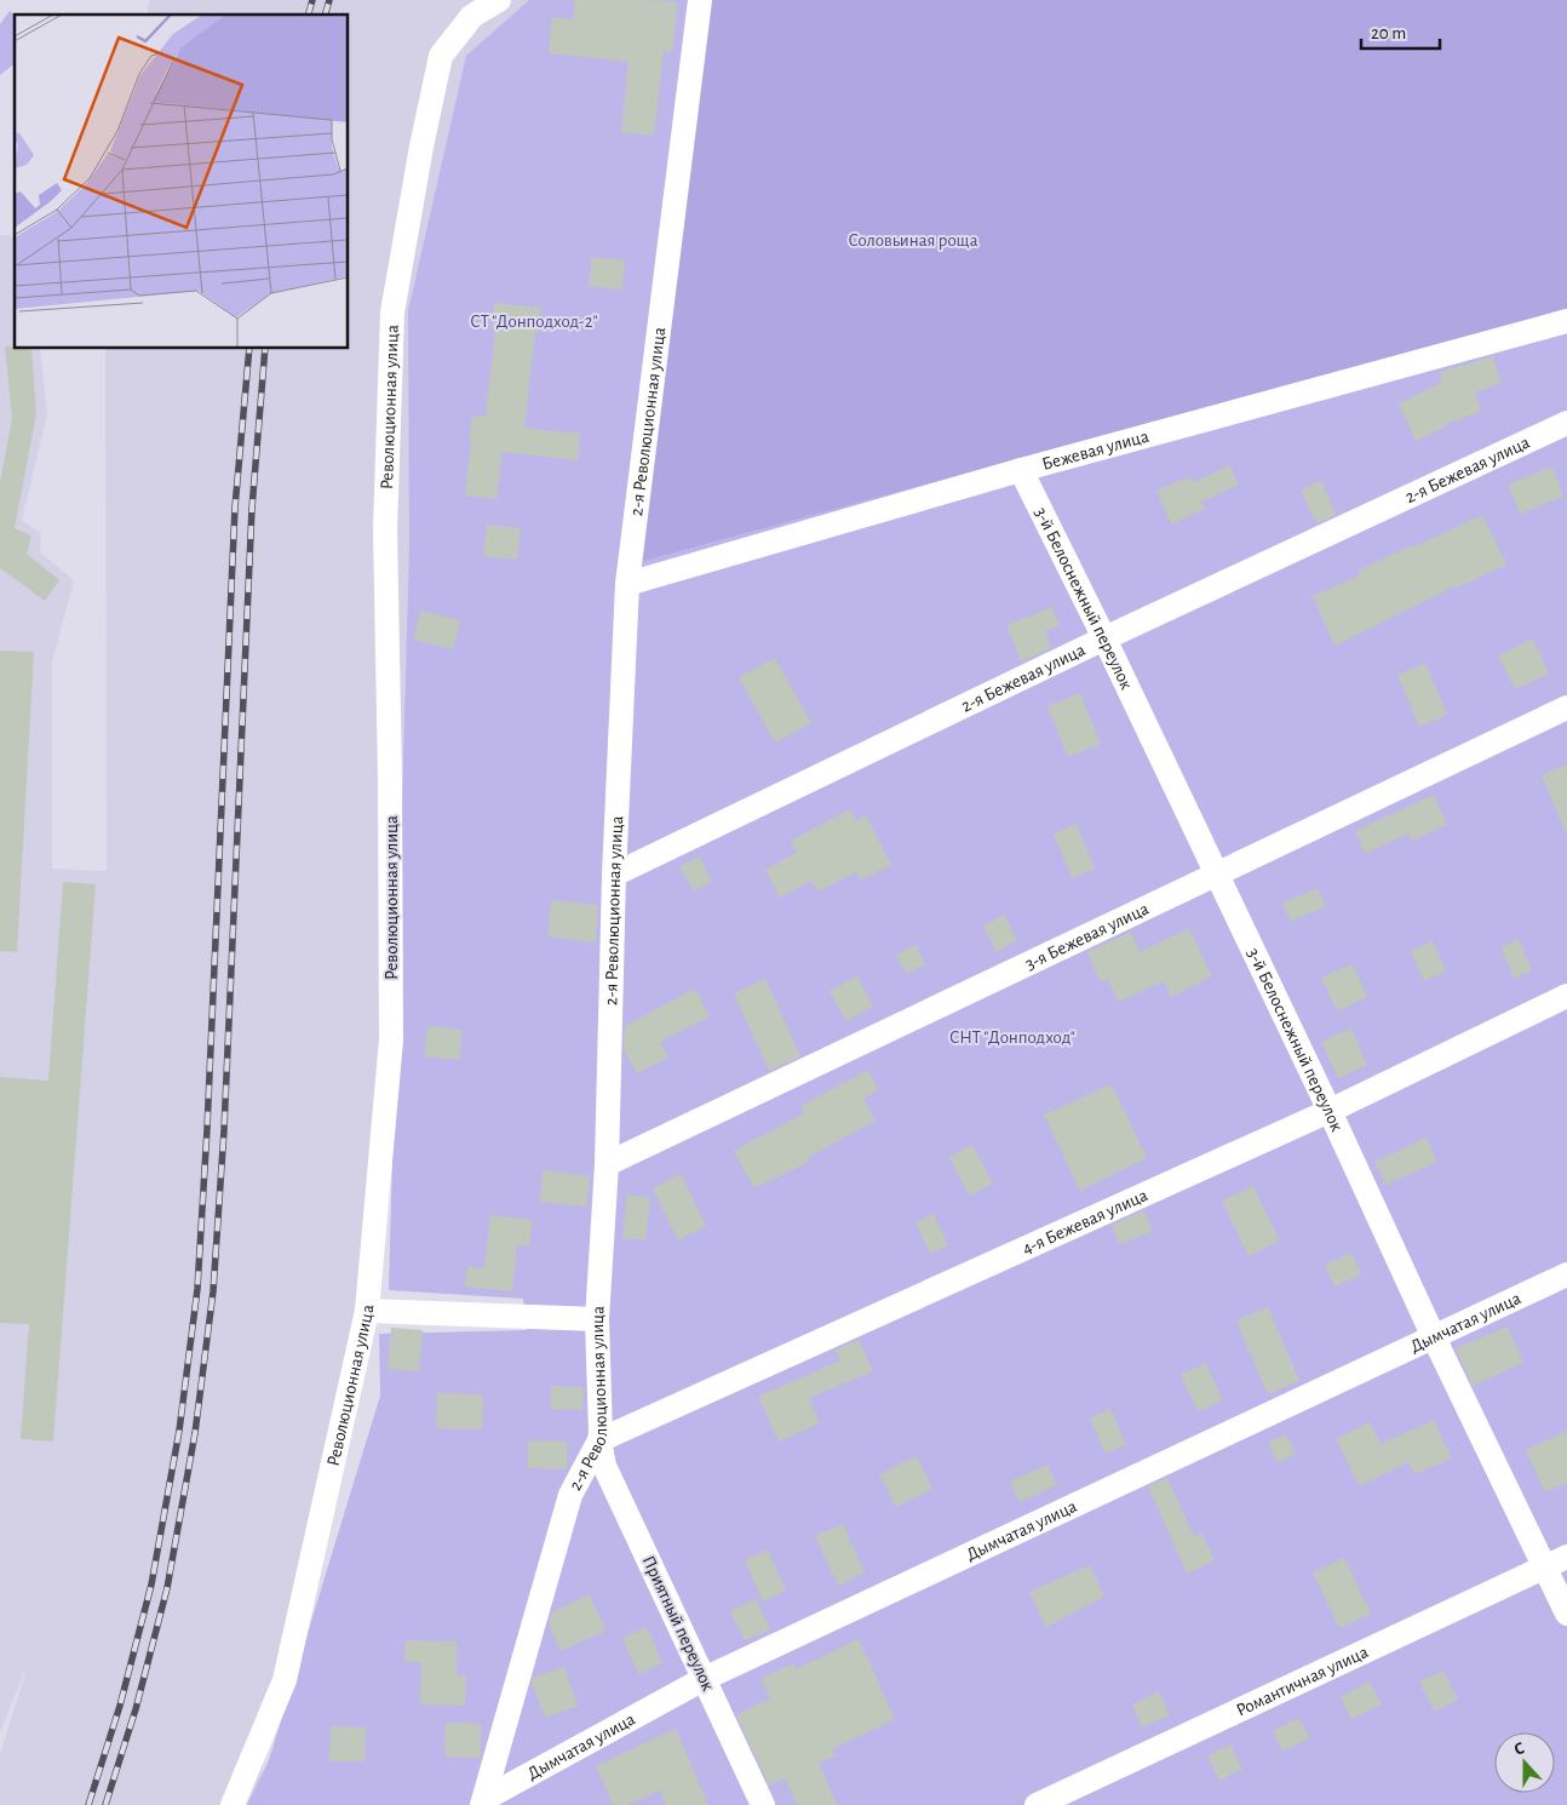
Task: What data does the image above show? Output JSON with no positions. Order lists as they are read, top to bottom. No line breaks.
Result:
{"streets":{"street":["Революционная улица","2-я Революционная улица","Бежевая улица","2-я Бежевая улица","3-й Белоснежный переулок","3-я Бежевая улица","4-я Бежевая улица","Дымчатая улица","Приятный переулок","Романтичная улица"]},"crossings":[["2-я Революционная улица","Бежевая улица"],["2-я Революционная улица","2-я Бежевая улица"],["2-я Революционная улица","3-я Бежевая улица"],["2-я Революционная улица","4-я Бежевая улица"],["2-я Революционная улица","Дымчатая улица"],["2-я Революционная улица","Приятный переулок"],["Бежевая улица","3-й Белоснежный переулок"],["2-я Бежевая улица","3-й Белоснежный переулок"],["3-й Белоснежный переулок","3-я Бежевая улица"],["3-й Белоснежный переулок","4-я Бежевая улица"],["3-й Белоснежный переулок","Дымчатая улица"],["3-й Белоснежный переулок","Романтичная улица"],["4-я Бежевая улица","Приятный переулок"],["Дымчатая улица","Приятный переулок"]],"parks":["Соловьиная роща","СТ \"Донподход-2\"","СНТ \"Донподход\""],"scale_bar":"20 m","north":"top"}
